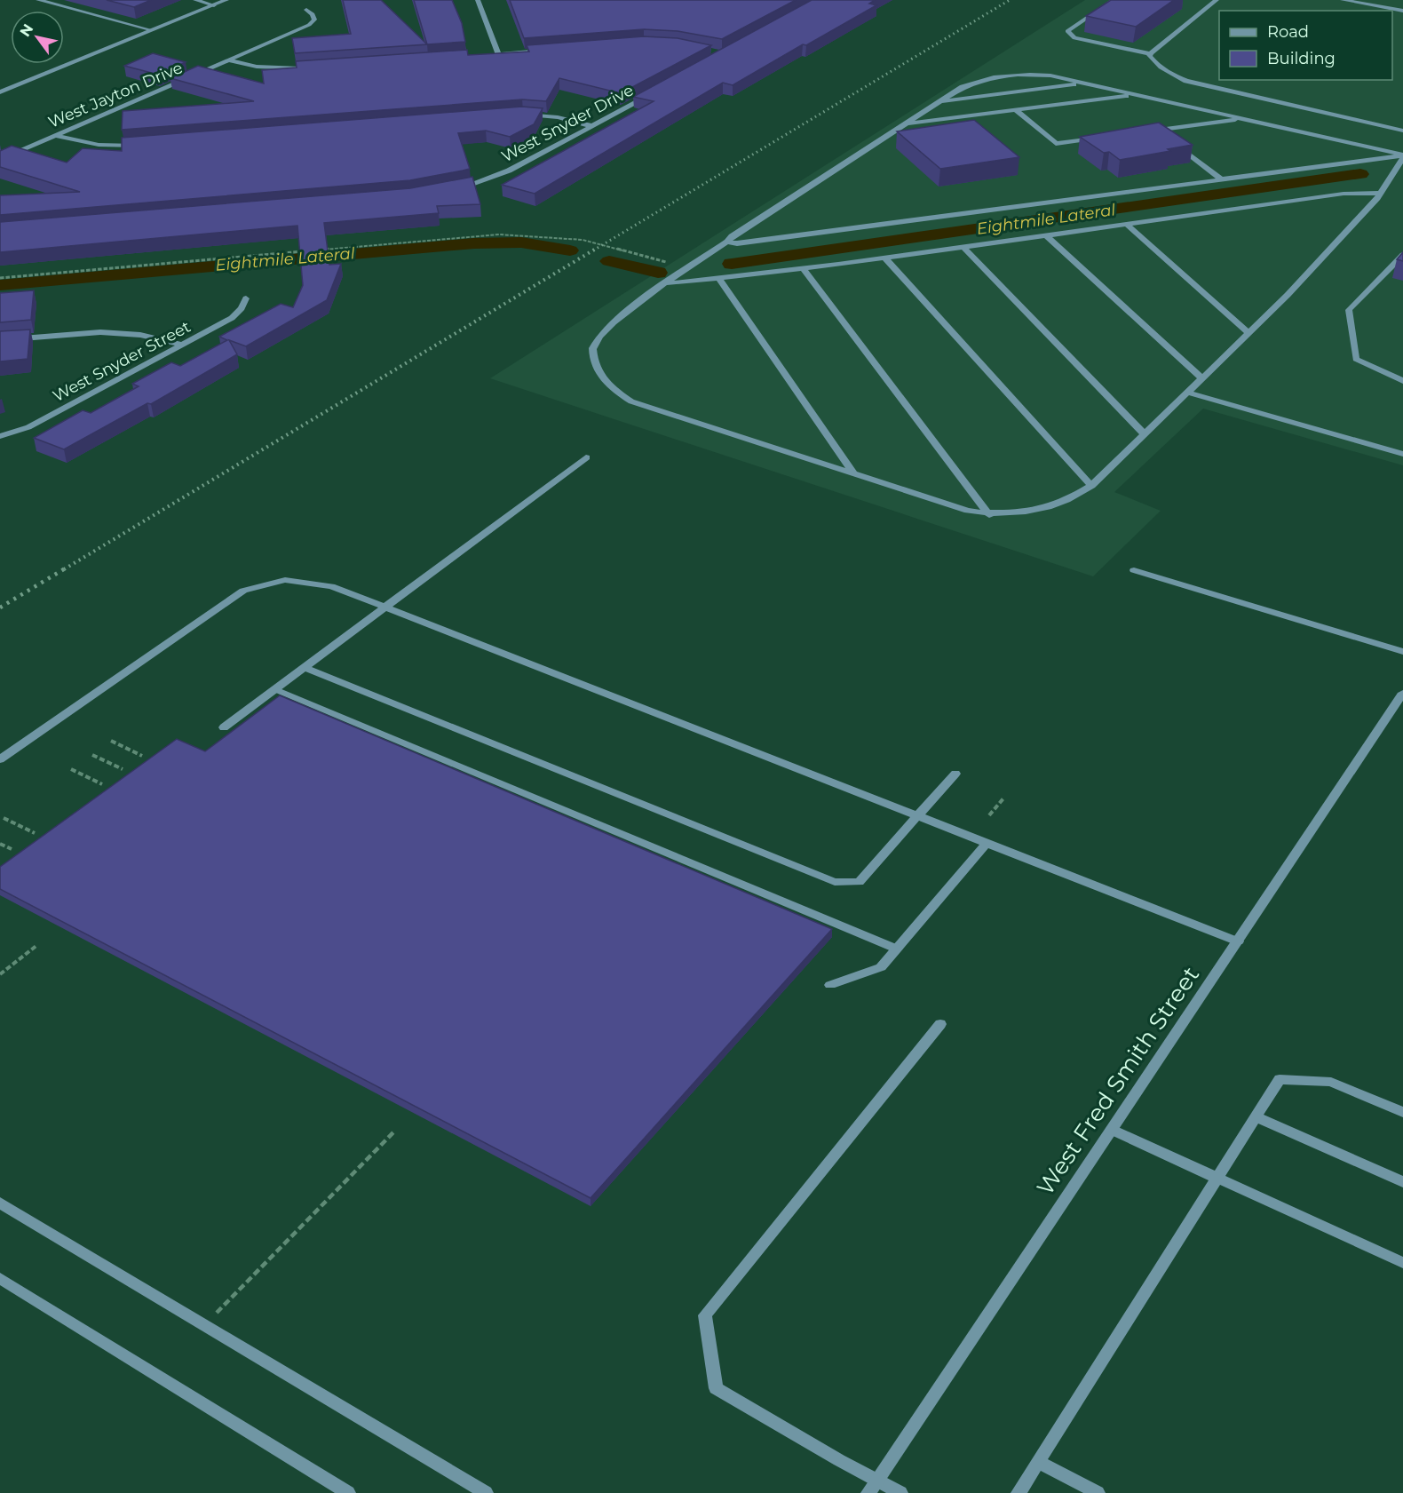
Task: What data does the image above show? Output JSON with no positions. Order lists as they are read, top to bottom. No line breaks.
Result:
{"streets":{"street":["West Jayton Drive","West Snyder Drive","West Snyder Street","West Fred Smith Street"]},"water":["Eightmile Lateral"],"legend":["Road","Building"],"north":"top left"}
